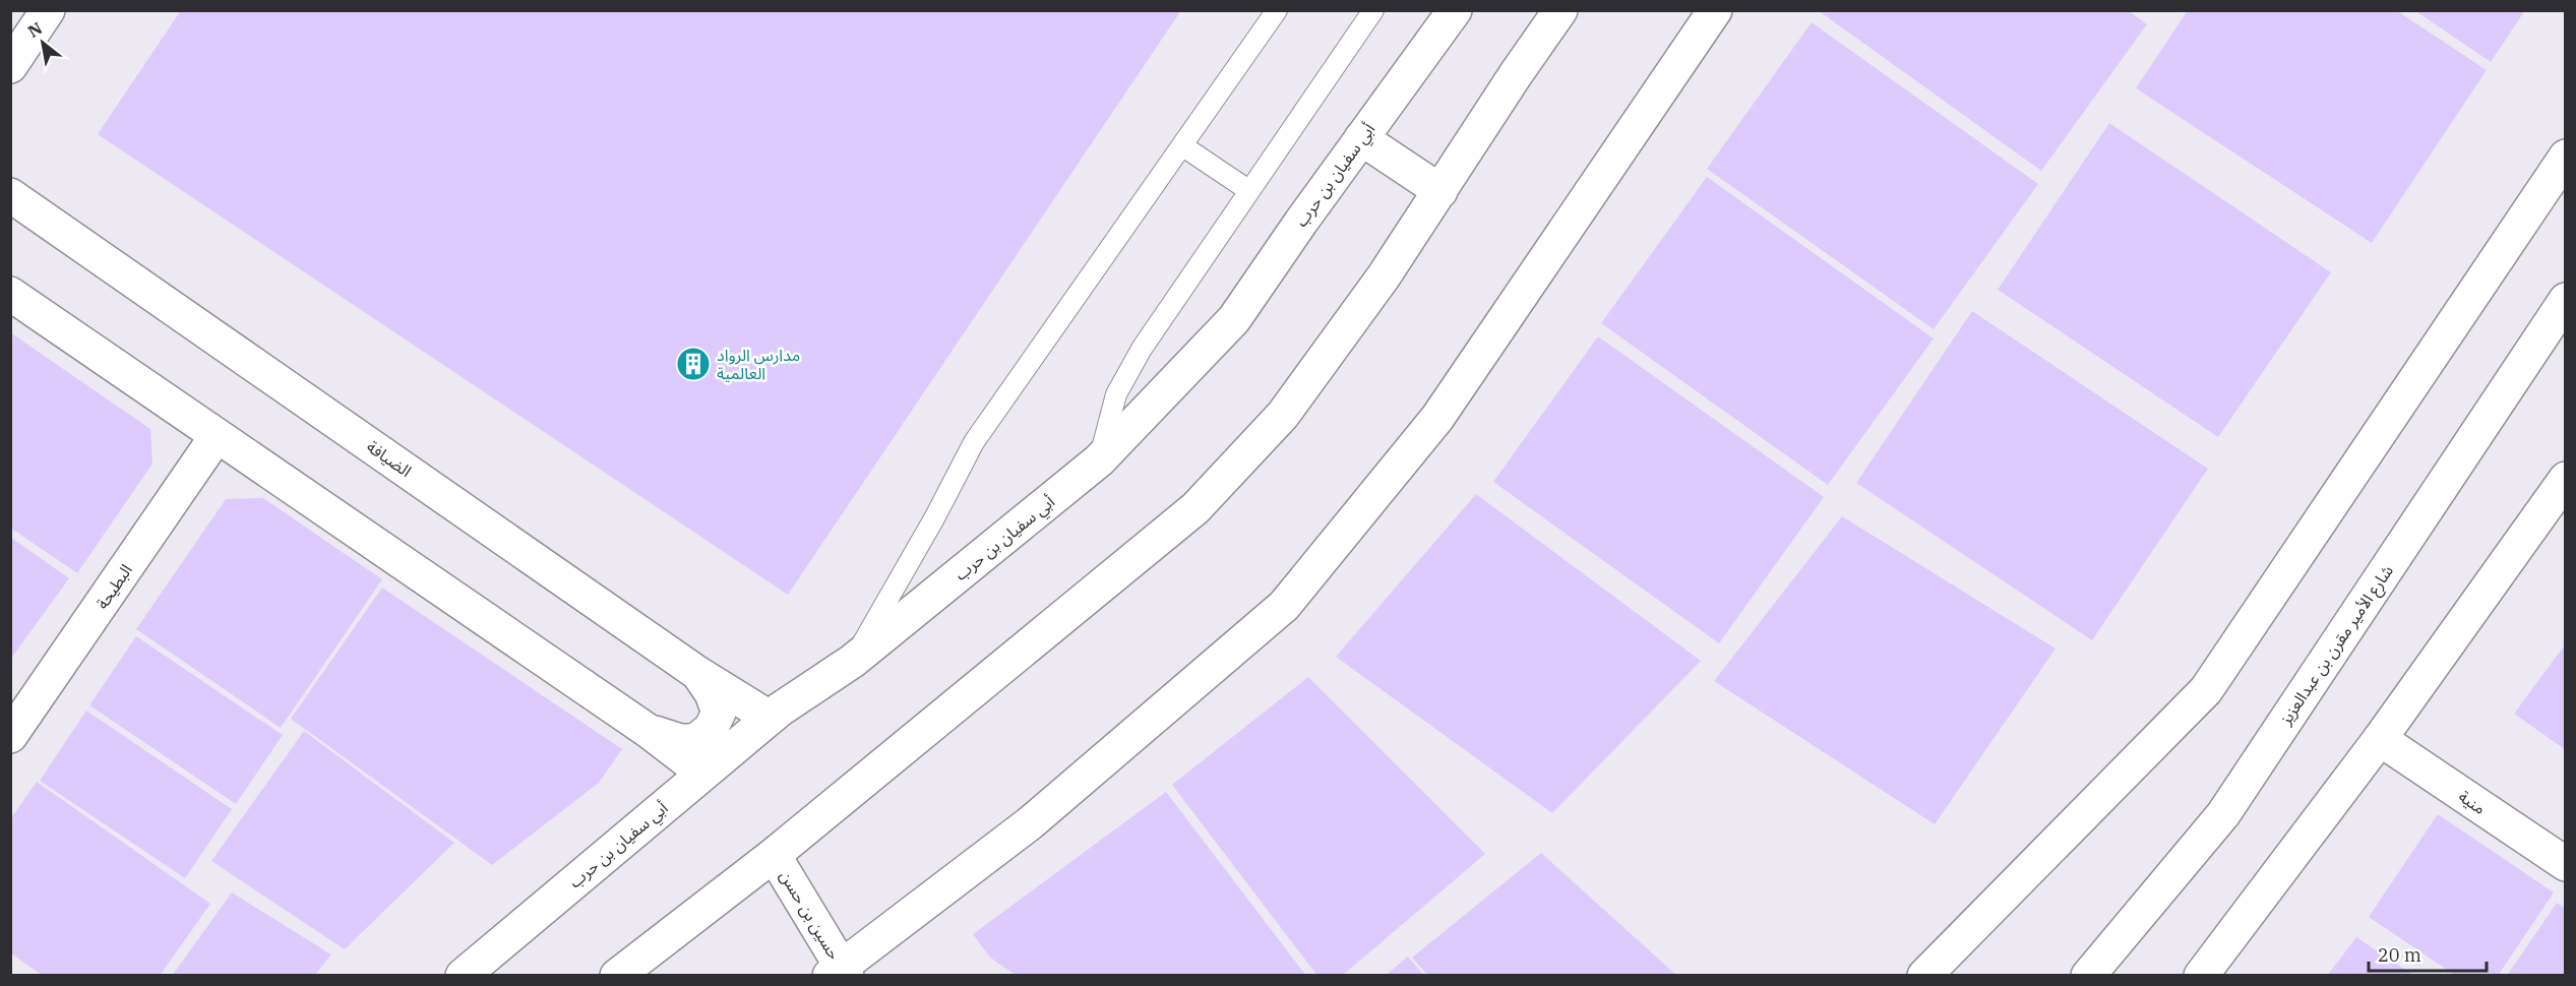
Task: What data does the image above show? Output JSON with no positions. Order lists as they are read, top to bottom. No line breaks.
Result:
{"streets":{"street":["أبي سفيان بن حرب","الضيافة","البطيحة","شارع الأمير مقرن بن عبدالعزيز","منية","حسين بن حسن"]},"crossings":[["أبي سفيان بن حرب","الضيافة"]],"places":{"building":["مدارس الرواد العالمية"]},"scale_bar":"20 m","north":"top left"}
